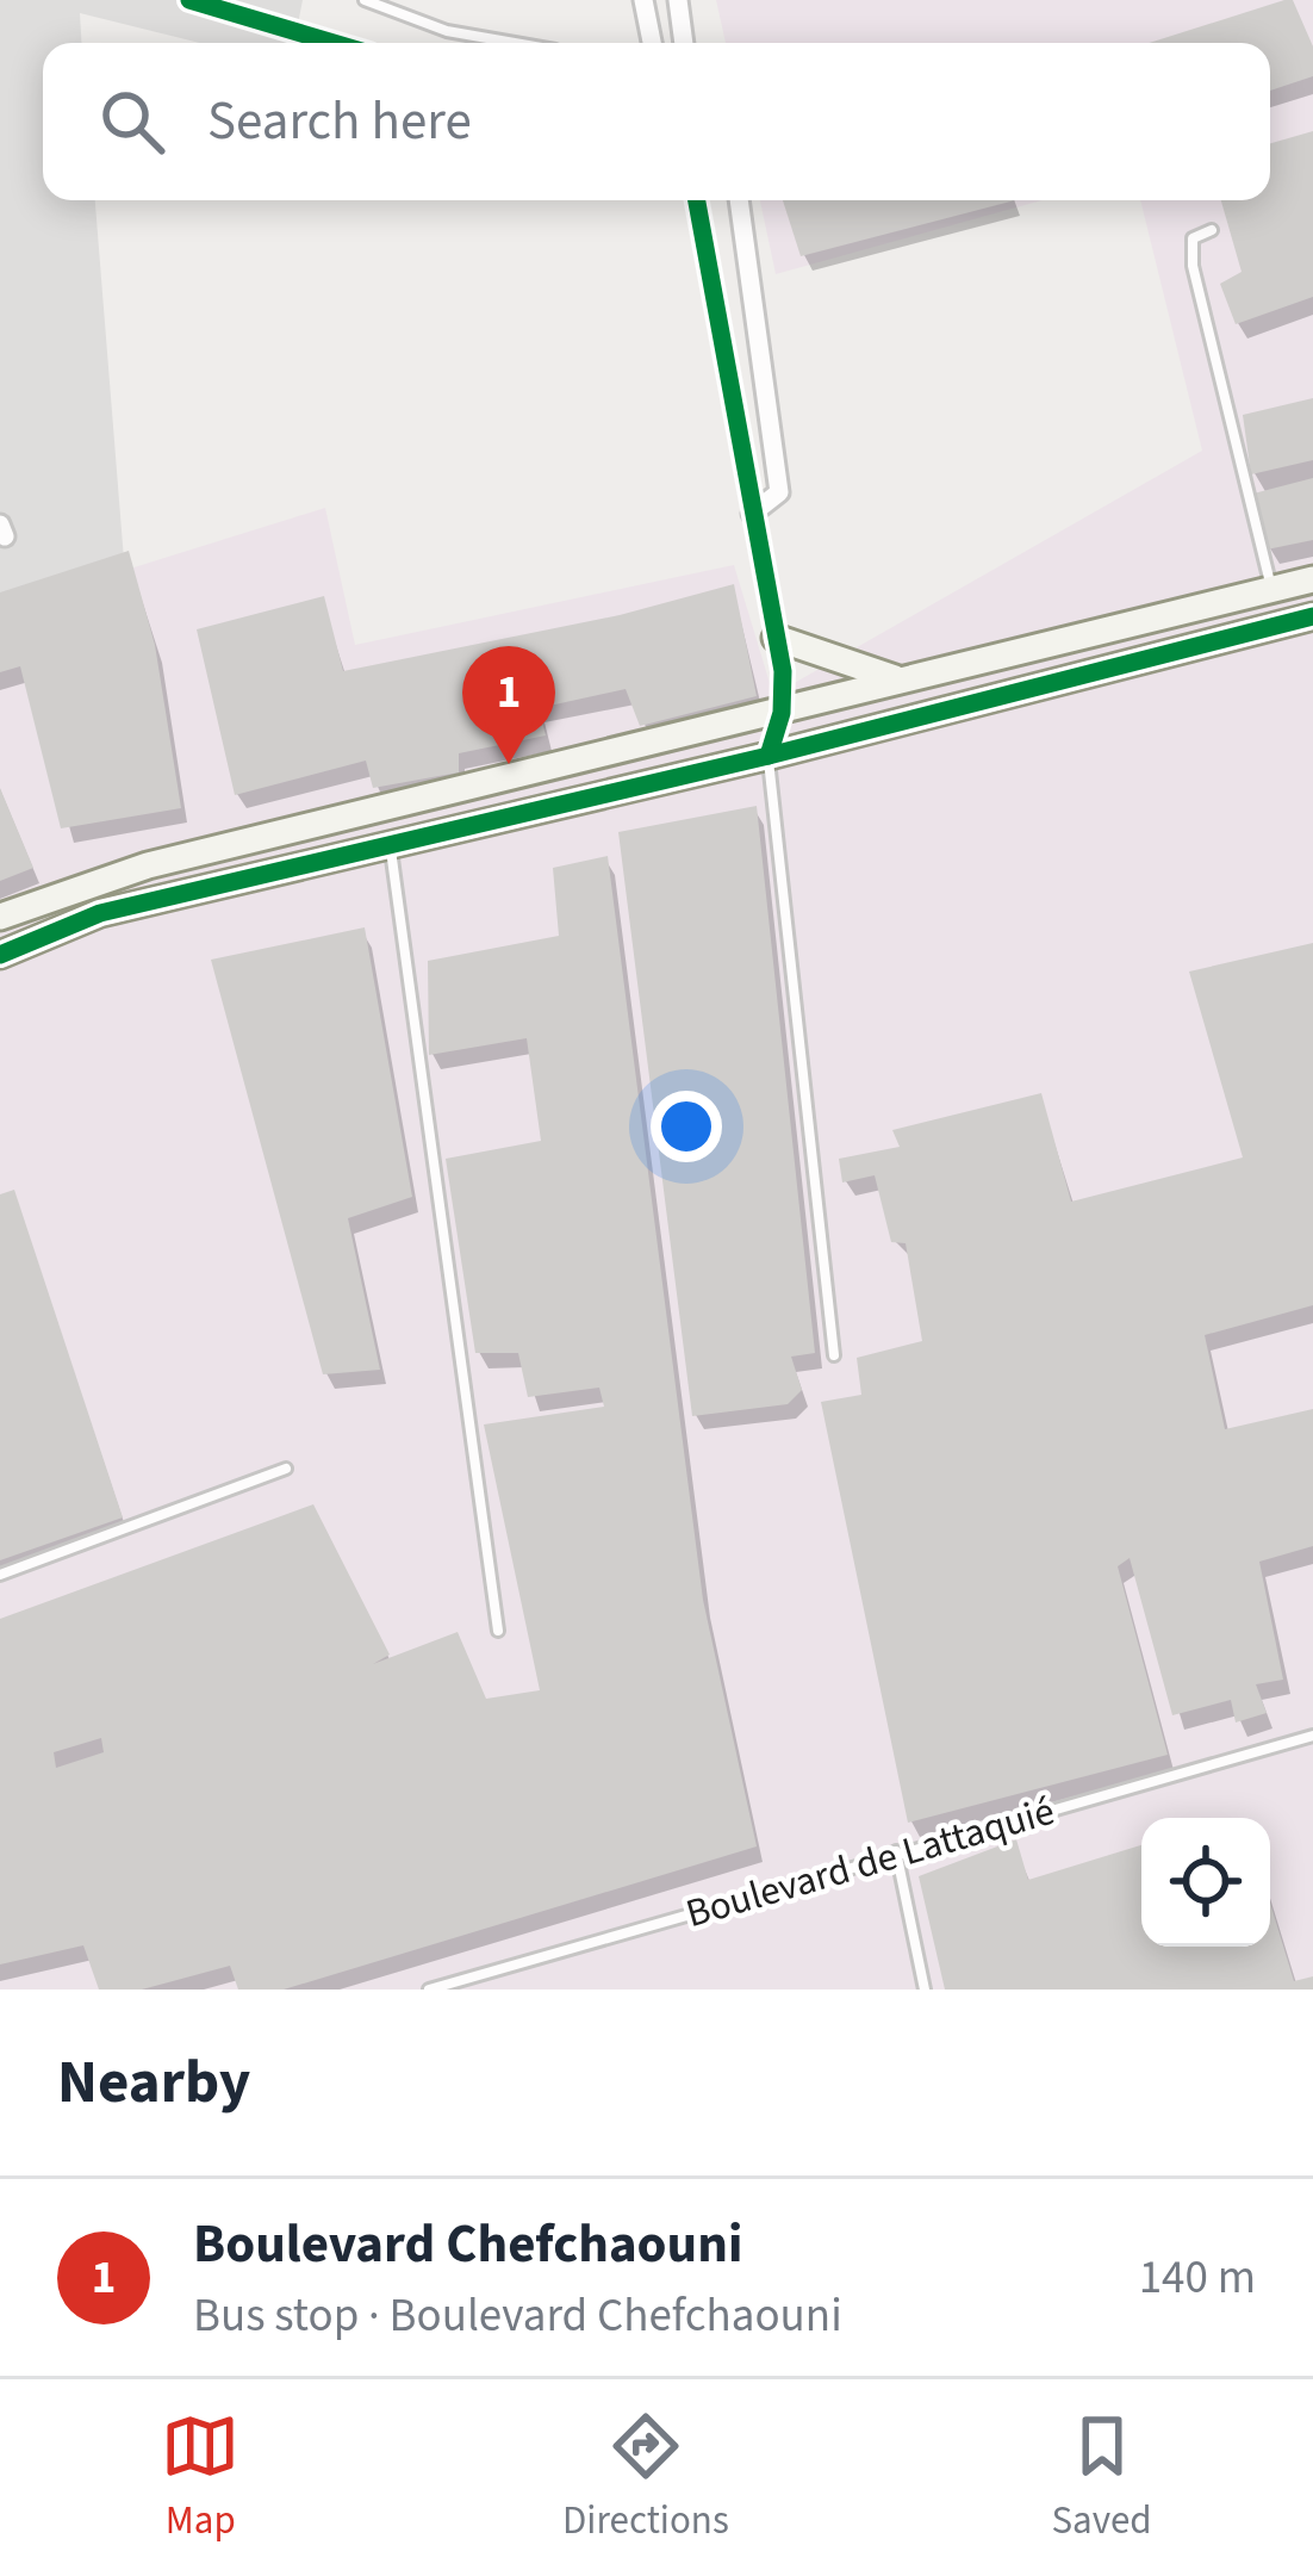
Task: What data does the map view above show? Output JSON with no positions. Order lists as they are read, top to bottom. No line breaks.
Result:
{"streets":{"lane":["Boulevard de Lattaquié"]},"page":{"search":"Search here","pins":"1","heading":"Nearby","list":[{"mark":"1","name":"Boulevard Chefchaouni","note":"Bus stop · Boulevard Chefchaouni","value":"140 m"}],"nav":["Map","Directions","Saved"]}}
